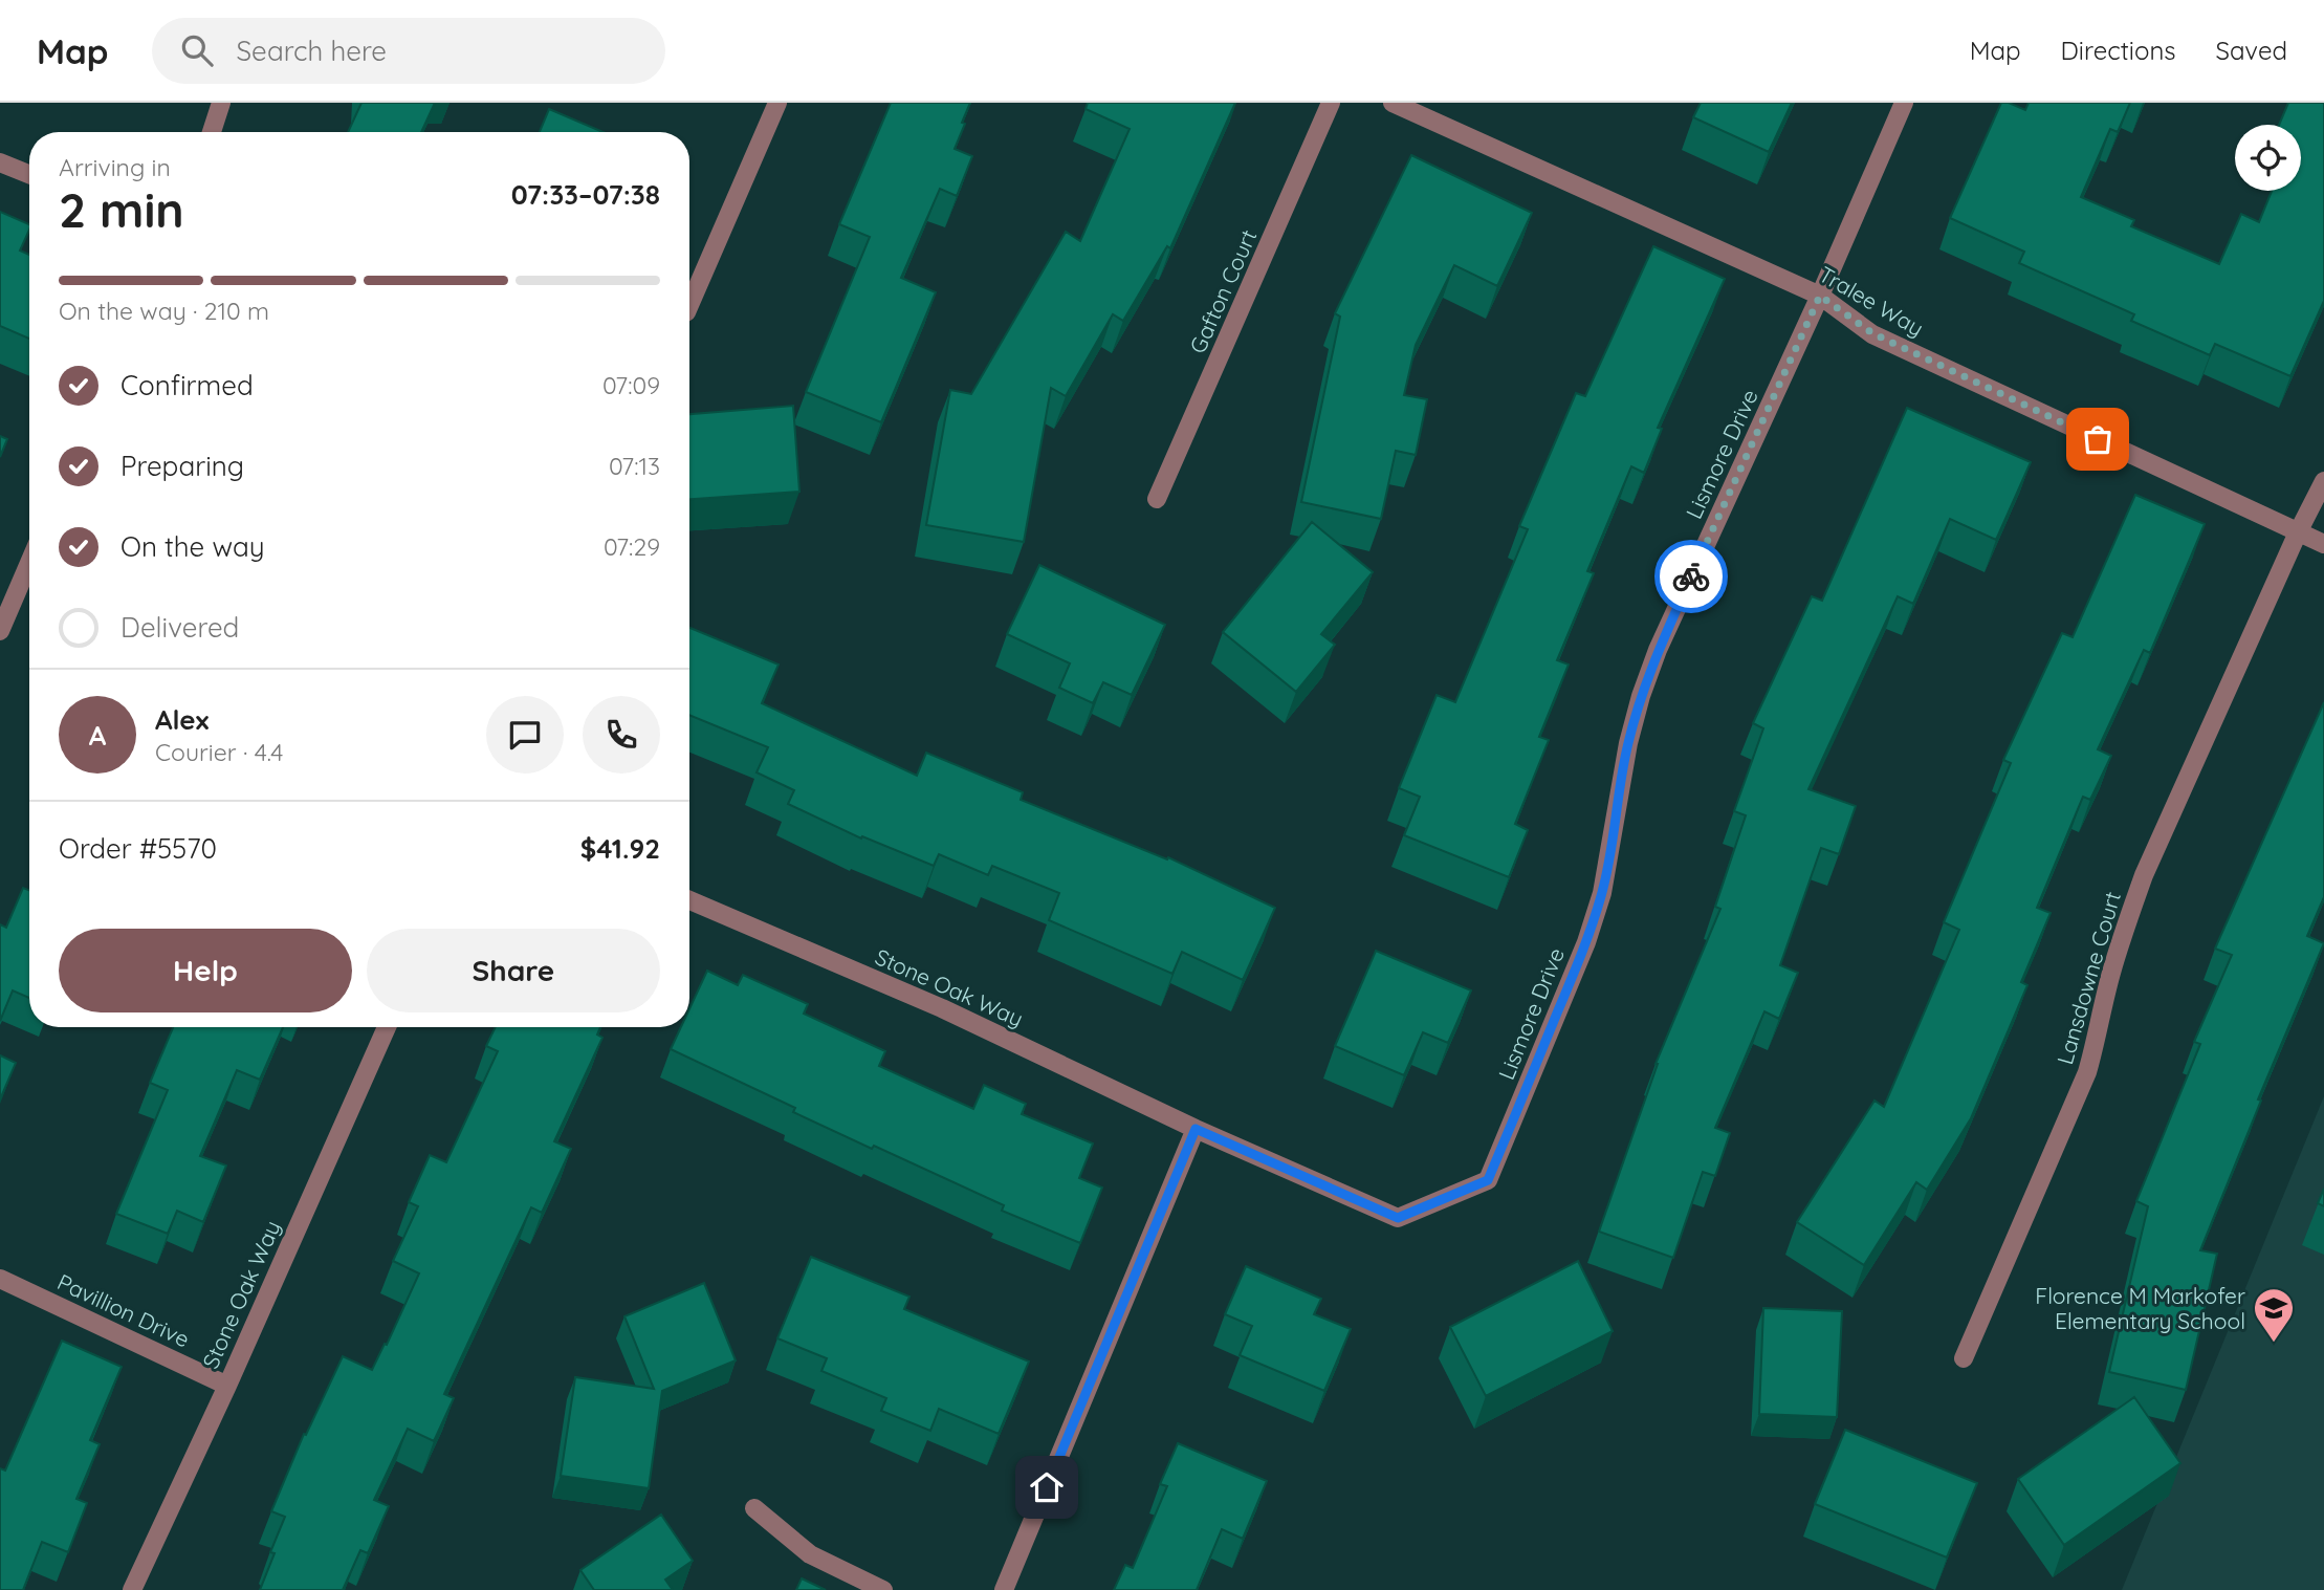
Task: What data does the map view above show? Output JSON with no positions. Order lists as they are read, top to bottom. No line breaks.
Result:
{"streets":{"street":["Gafton Court","Tralee Way","Lismore Drive","Lansdowne Court","Stone Oak Way","Pavillion Drive"]},"crossings":[["Tralee Way","Lismore Drive"],["Tralee Way","Lansdowne Court"],["Lismore Drive","Stone Oak Way"],["Stone Oak Way","Pavillion Drive"]],"places":{"school or university":["Florence M Markofer Elementary School"]},"page":{"header":"Map","search":"Search here","nav":["Map","Directions","Saved"],"heading":["2 min","Arriving in","07:33–07:38"],"panel":["Alex","Courier · 4.4","Order #5570","$41.92"],"bar":"On the way · 210 m","list":[["Confirmed","07:09"],["Preparing","07:13"],["On the way","07:29"],"Delivered"],"round":"A","buttons":["Help","Share"]}}
